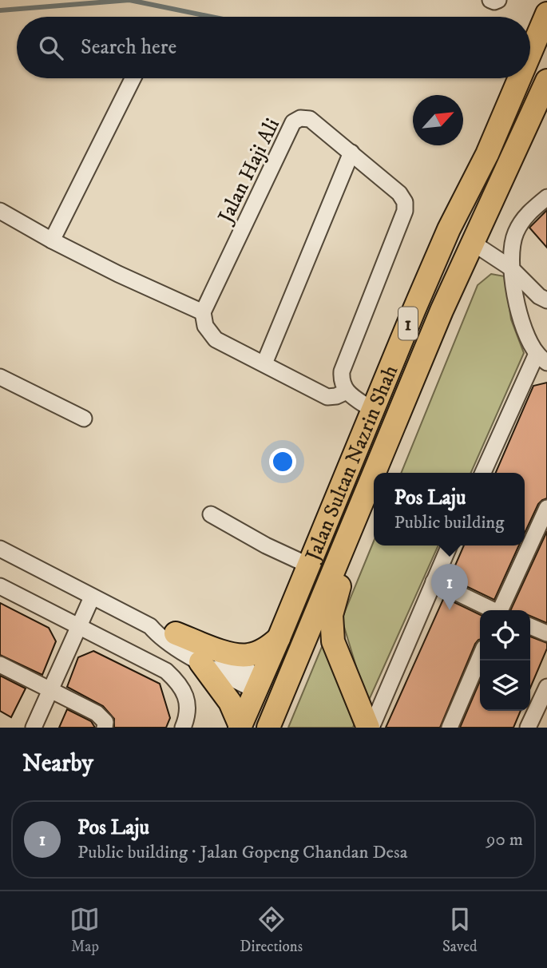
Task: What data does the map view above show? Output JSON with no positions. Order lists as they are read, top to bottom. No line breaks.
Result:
{"streets":{"highway":["1","Jalan Sultan Nazrin Shah"],"street":["Jalan Haji Ali"]},"north":"top right","page":{"search":"Search here","popup":["Pos Laju","Public building"],"pins":"1","heading":"Nearby","list":[{"mark":"1","name":"Pos Laju","note":"Public building · Jalan Gopeng Chandan Desa","value":"90 m"}],"nav":["Map","Directions","Saved"]}}
